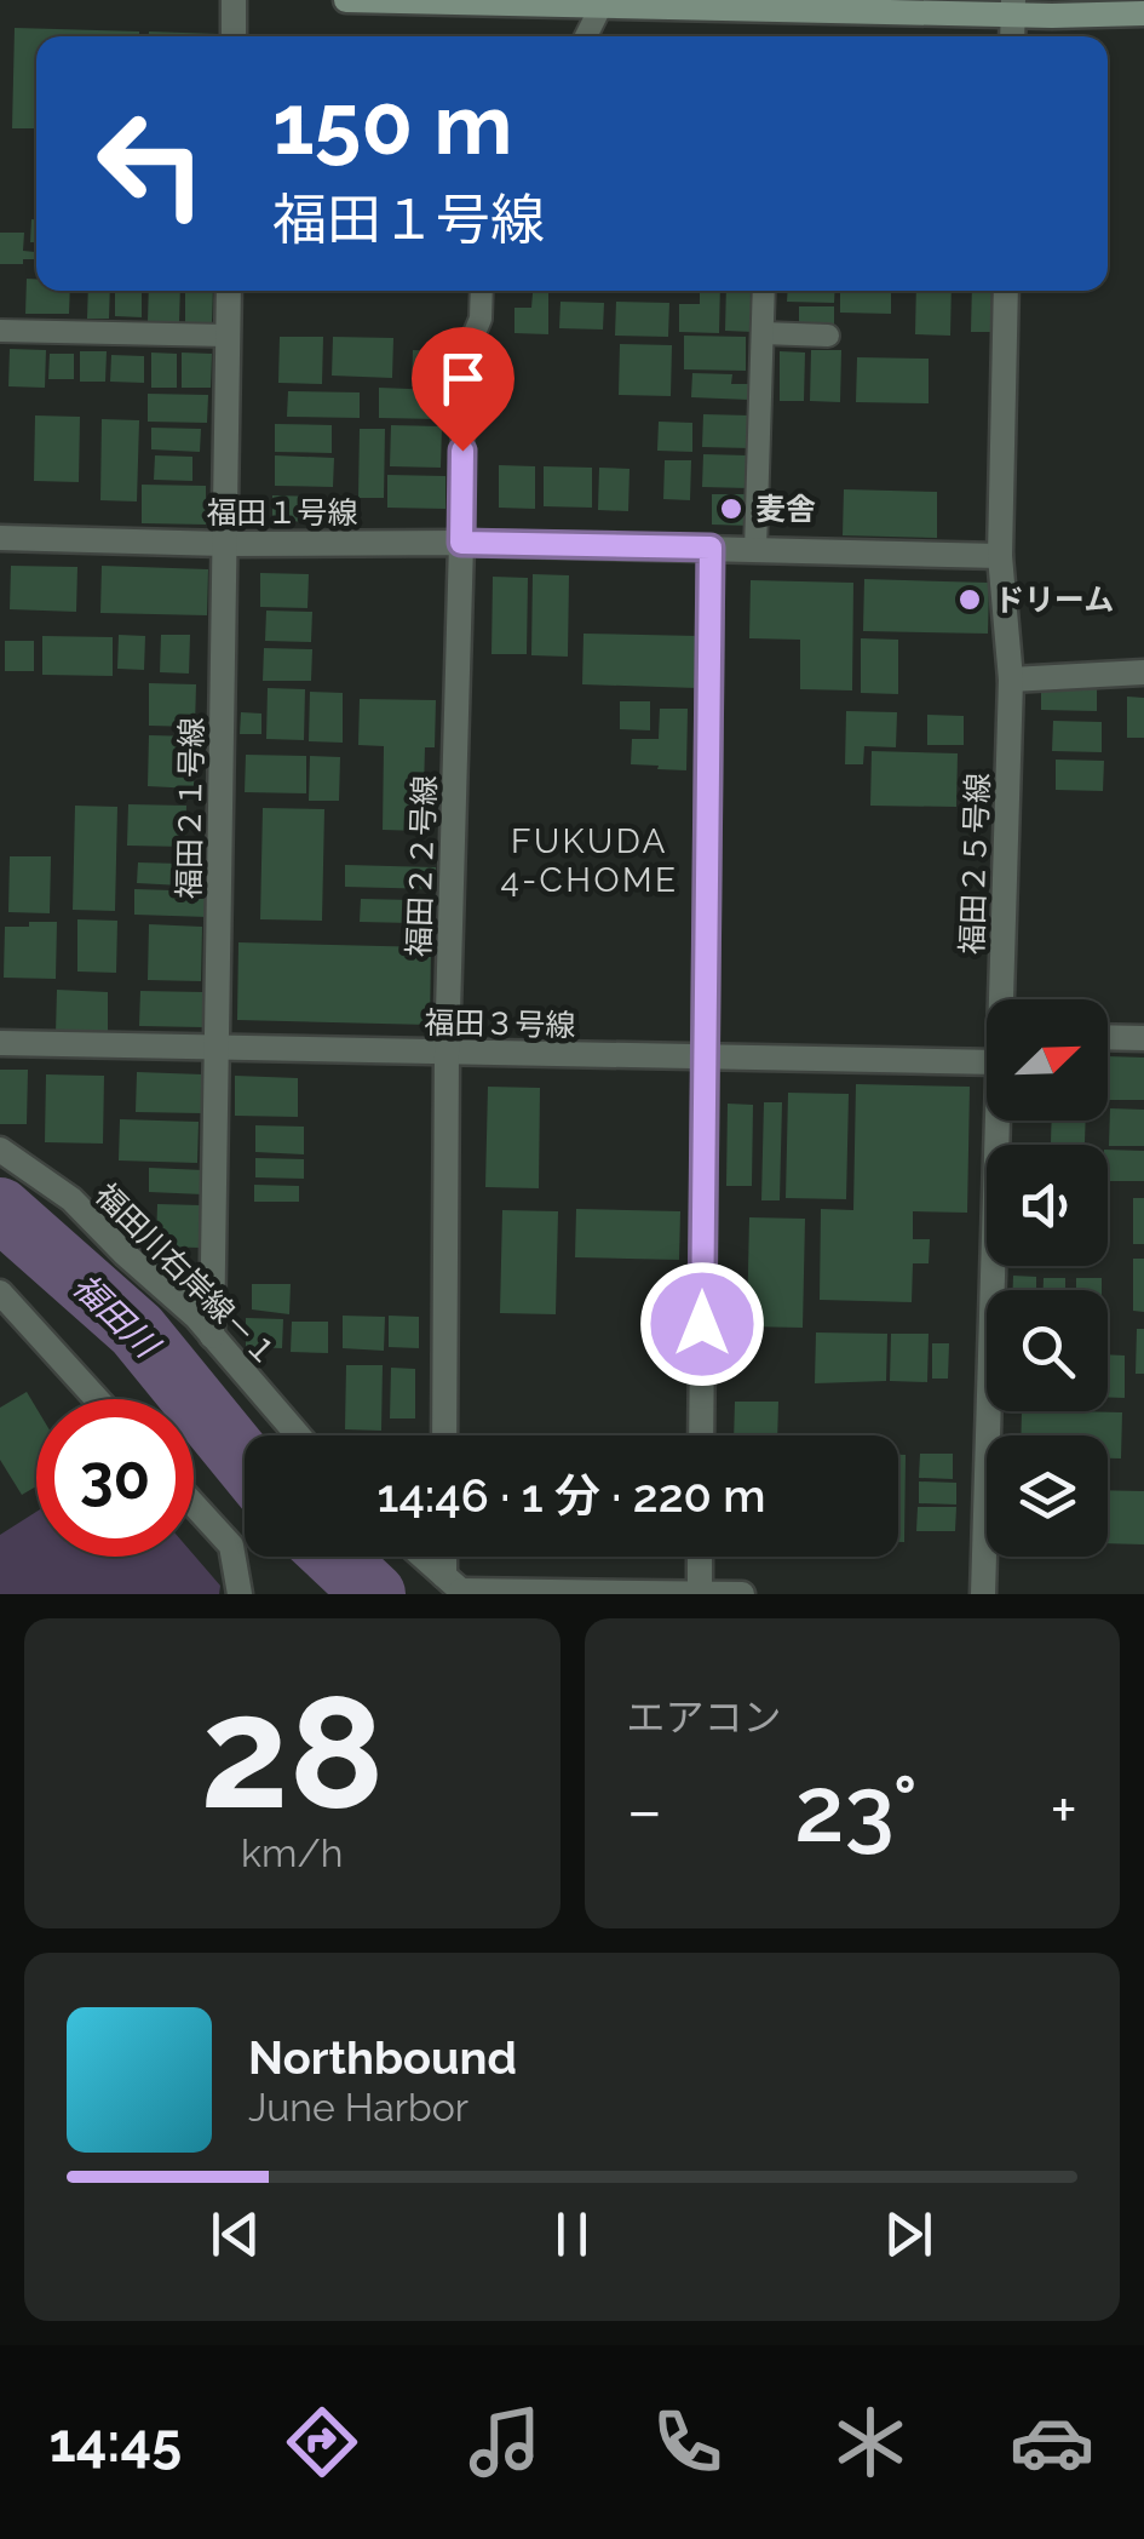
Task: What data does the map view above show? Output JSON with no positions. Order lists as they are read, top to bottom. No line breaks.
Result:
{"streets":{"street":["福田１号線","福田２１号線","福田２５号線","福田２２号線","福田３号線","福田川右岸線－１"]},"crossings":[["福田１号線","福田２１号線"],["福田１号線","福田２５号線"],["福田１号線","福田２２号線"],["福田２１号線","福田３号線"],["福田２１号線","福田川右岸線－１"],["福田２２号線","福田３号線"]],"districts":["FUKUDA 4-CHOME"],"water":["福田川"],"places":["麦舎","ドリーム"],"north":"top right","page":{"turn":["150 m","福田１号線"],"limit":"30","trip":"14:46 · 1 分 · 220 m","tile":[["28","km/h"],"エアコン"],"heat":["−","23°","+"],"song":["Northbound","June Harbor"],"tabs":"14:45"}}
